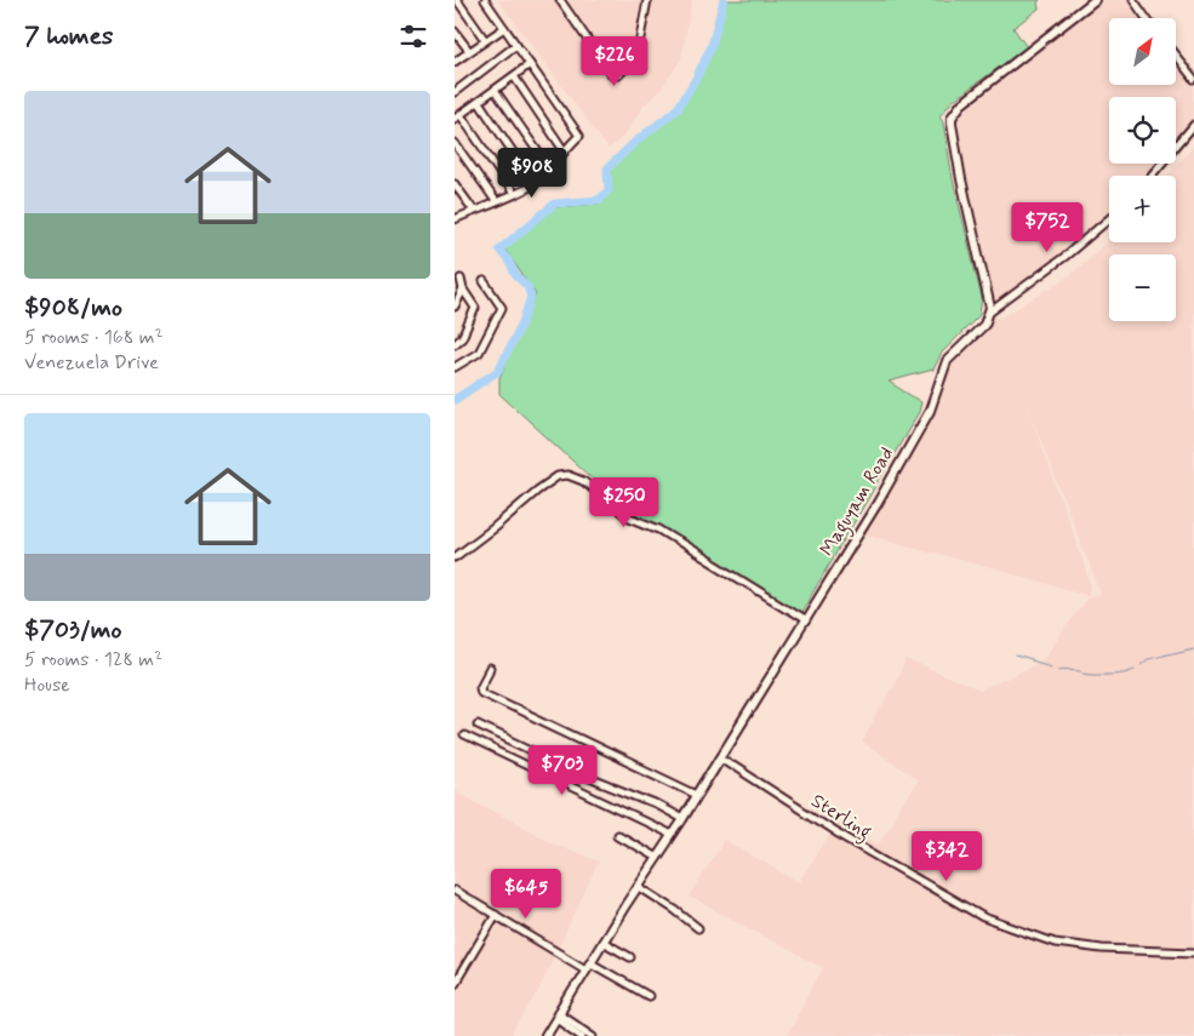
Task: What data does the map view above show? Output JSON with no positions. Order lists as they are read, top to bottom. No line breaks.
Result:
{"streets":{"main road":["Maguyam Road"],"street":["Sterling"]},"crossings":[["Maguyam Road","Sterling"]],"north":"top right","page":{"heading":"7 homes","map_buttons":["+","−"],"price":["$226","$908","$752","$250","$703","$342","$645"],"list":[{"name":"$908/mo","note":"5 rooms · 168 m² · Venezuela Drive"},{"name":"$703/mo","note":"5 rooms · 128 m² · House"}]}}
